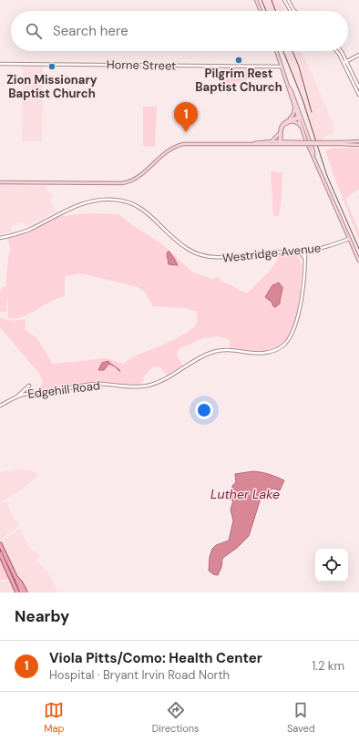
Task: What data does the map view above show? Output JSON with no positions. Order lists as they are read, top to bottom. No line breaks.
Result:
{"streets":{"street":["Horne Street","Westridge Avenue","Edgehill Road"]},"crossings":[["Westridge Avenue","Edgehill Road"]],"water":["Luther Lake"],"places":["Pilgrim Rest Baptist Church","Zion Missionary Baptist Church"],"page":{"search":"Search here","pins":"1","heading":"Nearby","list":[{"mark":"1","name":"Viola Pitts/Como: Health Center","note":"Hospital · Bryant Irvin Road North","value":"1.2 km"}],"nav":["Map","Directions","Saved"]}}
